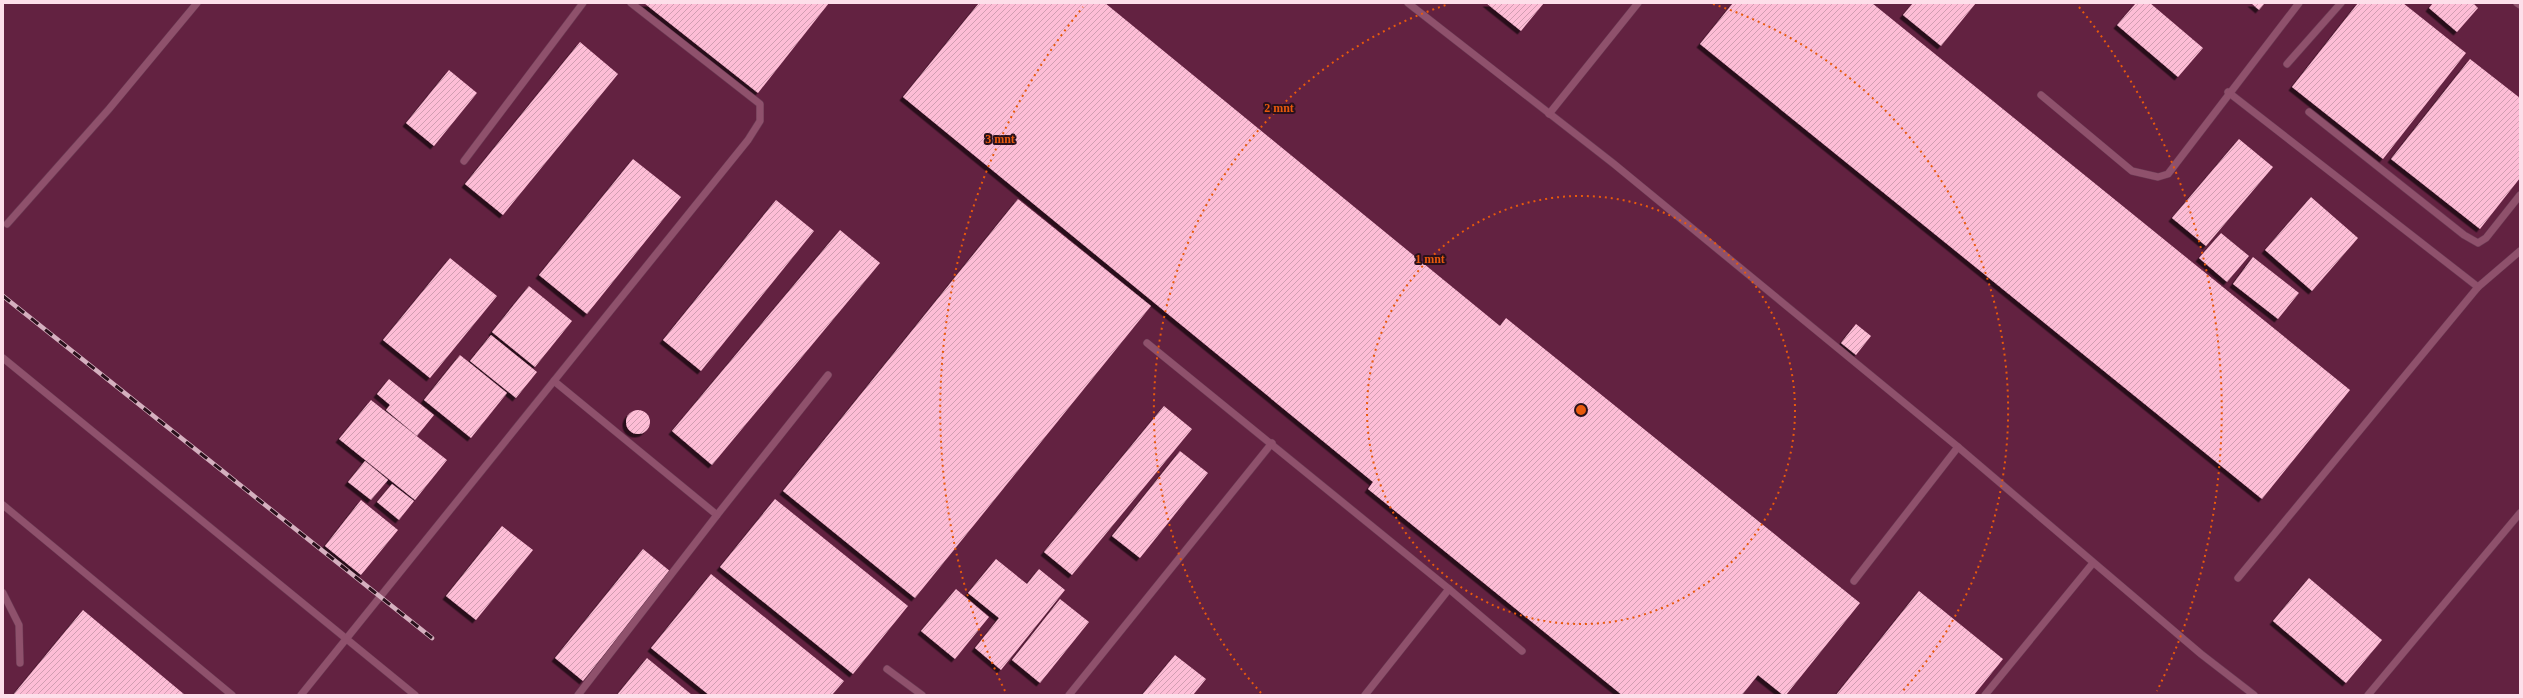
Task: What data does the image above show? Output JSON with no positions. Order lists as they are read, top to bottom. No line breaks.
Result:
{"rings":["2 mnt","3 mnt","1 mnt"]}
